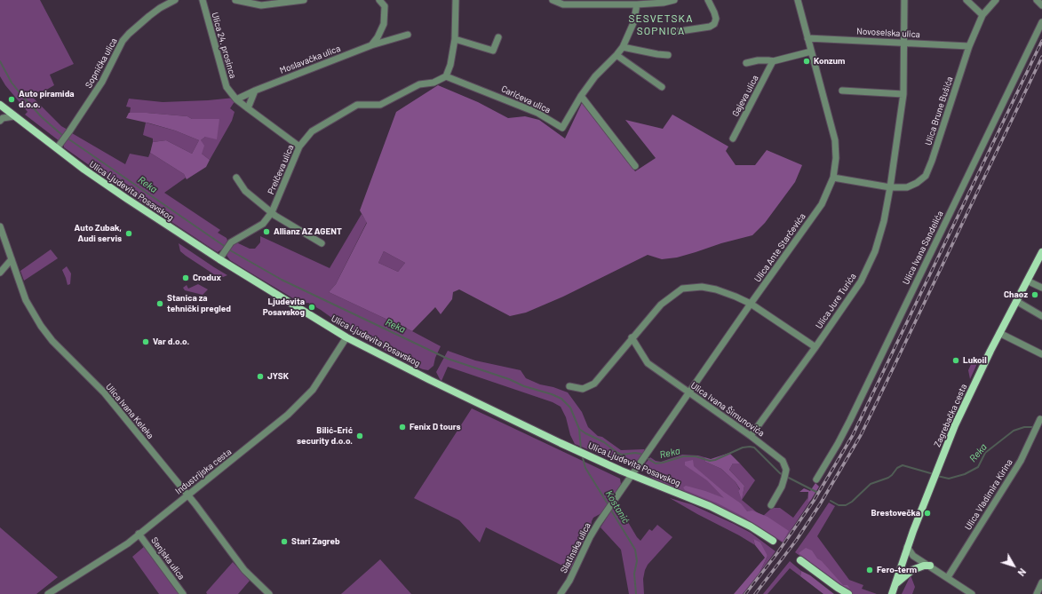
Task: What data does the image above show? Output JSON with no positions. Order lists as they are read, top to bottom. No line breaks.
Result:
{"streets":{"main road":["Ulica Ljudevita Posavskog","Zagrebačka cesta"],"street":["Novoselska ulica","Ulica 24. prosinca","Moslavačka ulica","Sopnička ulica","Gajeva ulica","Carićeva ulica","Ulica Brune Bušića","Prelčeva ulica","Ulica Ante Starčevića","Ulica Ivana Sandelića","Ulica Jure Turića","Ulica Ivana Šimunovića","Ulica Ivana Keleka","Industrijska cesta","Ulica Vladimira Kirina","Slatinska ulica","Senjska ulica"]},"crossings":[["Novoselska ulica","Ulica Brune Bušića"],["Novoselska ulica","Ulica Ante Starčevića"],["Novoselska ulica","Ulica Jure Turića"],["Ulica 24. prosinca","Moslavačka ulica"],["Ulica 24. prosinca","Prelčeva ulica"],["Sopnička ulica","Ulica Ljudevita Posavskog"],["Gajeva ulica","Ulica Ante Starčevića"],["Carićeva ulica","Prelčeva ulica"],["Ulica Brune Bušića","Ulica Ante Starčevića"],["Ulica Brune Bušića","Ulica Jure Turića"],["Prelčeva ulica","Ulica Ljudevita Posavskog"],["Ulica Ljudevita Posavskog","Ulica Ante Starčevića"],["Ulica Ljudevita Posavskog","Industrijska cesta"],["Ulica Ljudevita Posavskog","Slatinska ulica"],["Ulica Ante Starčevića","Ulica Ivana Šimunovića"],["Ulica Ante Starčevića","Slatinska ulica"],["Ulica Jure Turića","Ulica Ivana Šimunovića"],["Ulica Ivana Keleka","Industrijska cesta"],["Industrijska cesta","Senjska ulica"]],"districts":["SESVETSKA SOPNICA"],"water":["Reka","Kostanić"],"places":["Konzum","Auto piramida d.o.o.","Allianz AZ AGENT","Auto Zubak, Audi servis","Crodux","Chaoz","Stanica za tehnički pregled","Ljudevita Posavskog","Var d.o.o.","Lukoil","JYSK","Fenix D tours","Bilić-Erić security d.o.o.","Brestovečka","Stari Zagreb","Fero-term"],"north":"bottom right"}
